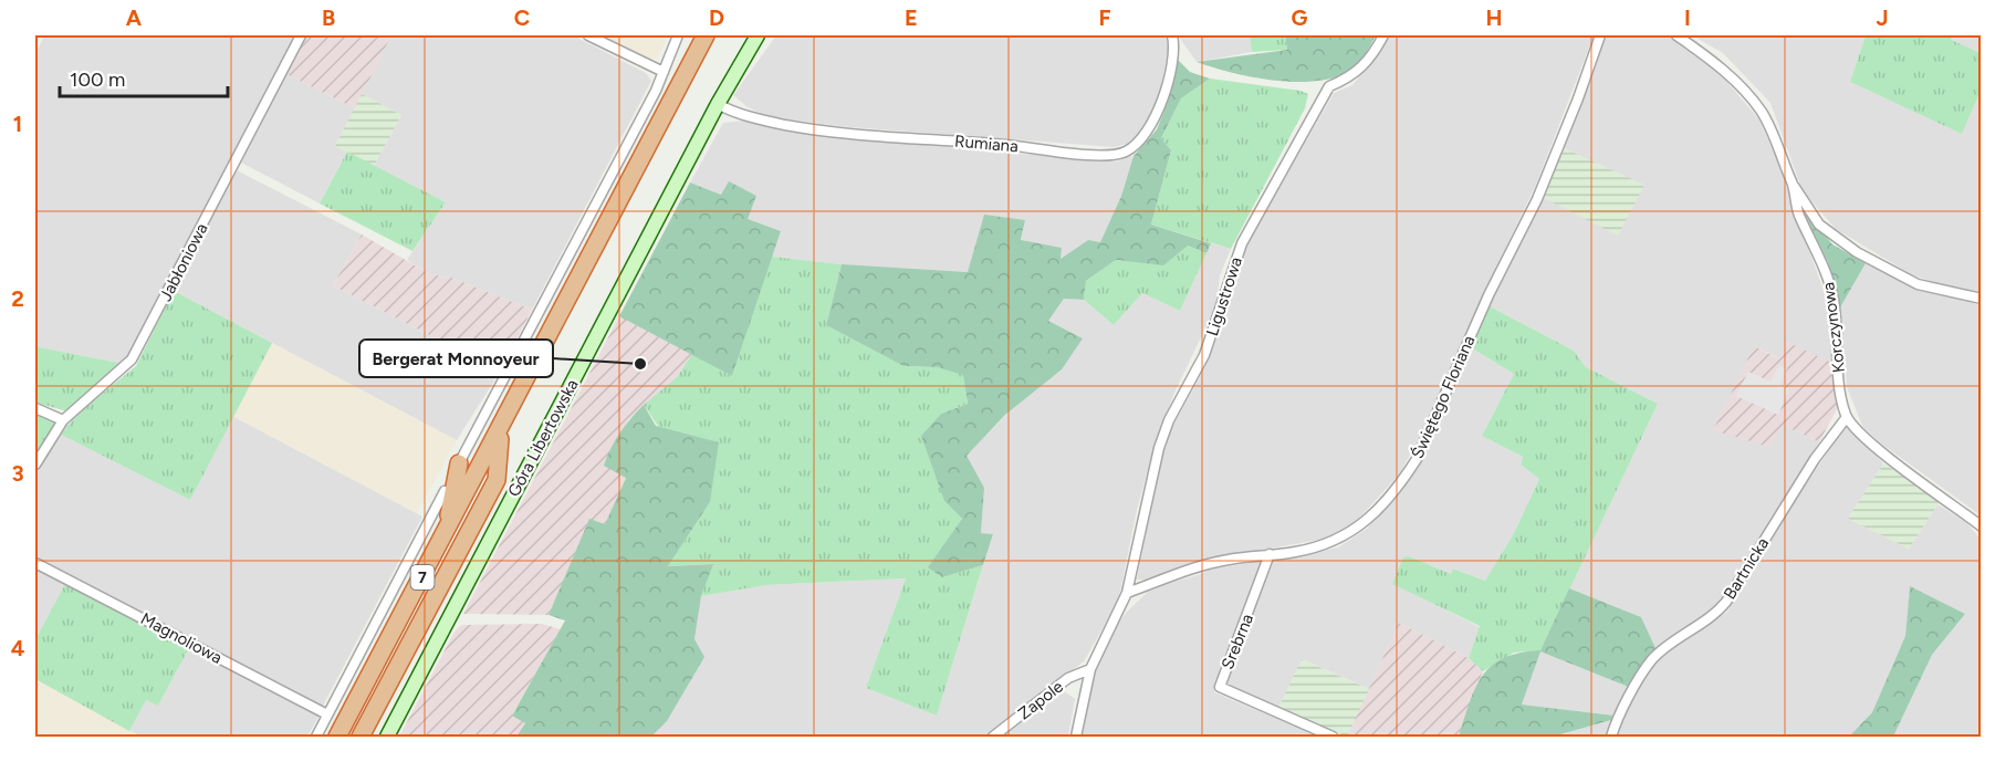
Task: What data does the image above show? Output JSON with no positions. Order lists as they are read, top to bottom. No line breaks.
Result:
{"streets":{"highway":["Góra Libertowska","7"],"street":["Rumiana","Jabłoniowa","Ligustrowa","Korczynowa","Świętego Floriana","Bartnicka","Magnoliowa","Srebrna","Zapole"]},"crossings":[["Rumiana","Góra Libertowska"],["Ligustrowa","Świętego Floriana"],["Korczynowa","Bartnicka"],["Świętego Floriana","Srebrna"]],"places":["Bergerat Monnoyeur"],"scale_bar":"100 m","grid":{"columns":["A","B","C","D","E","F","G","H","I","J"],"rows":["1","2","3","4"]}}
